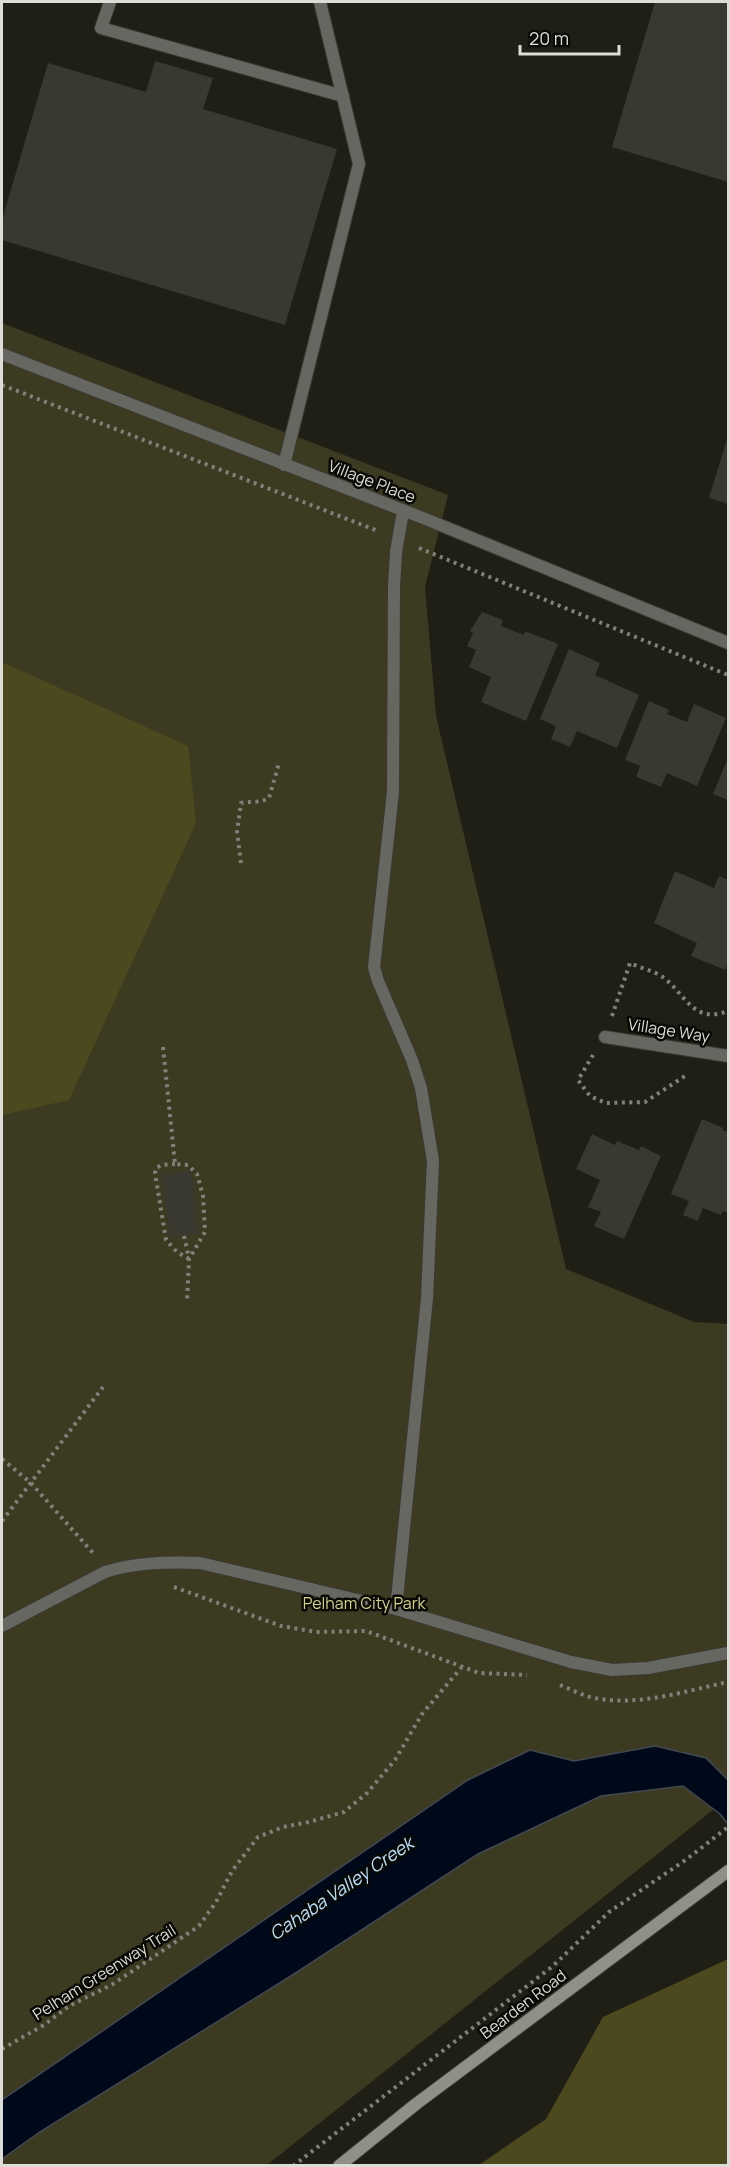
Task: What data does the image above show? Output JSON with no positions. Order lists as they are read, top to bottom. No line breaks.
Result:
{"streets":{"street":["Village Place","Village Way","Bearden Road"],"path":["Pelham Greenway Trail"]},"water":["Cahaba Valley Creek"],"parks":["Pelham City Park"],"scale_bar":"20 m"}
